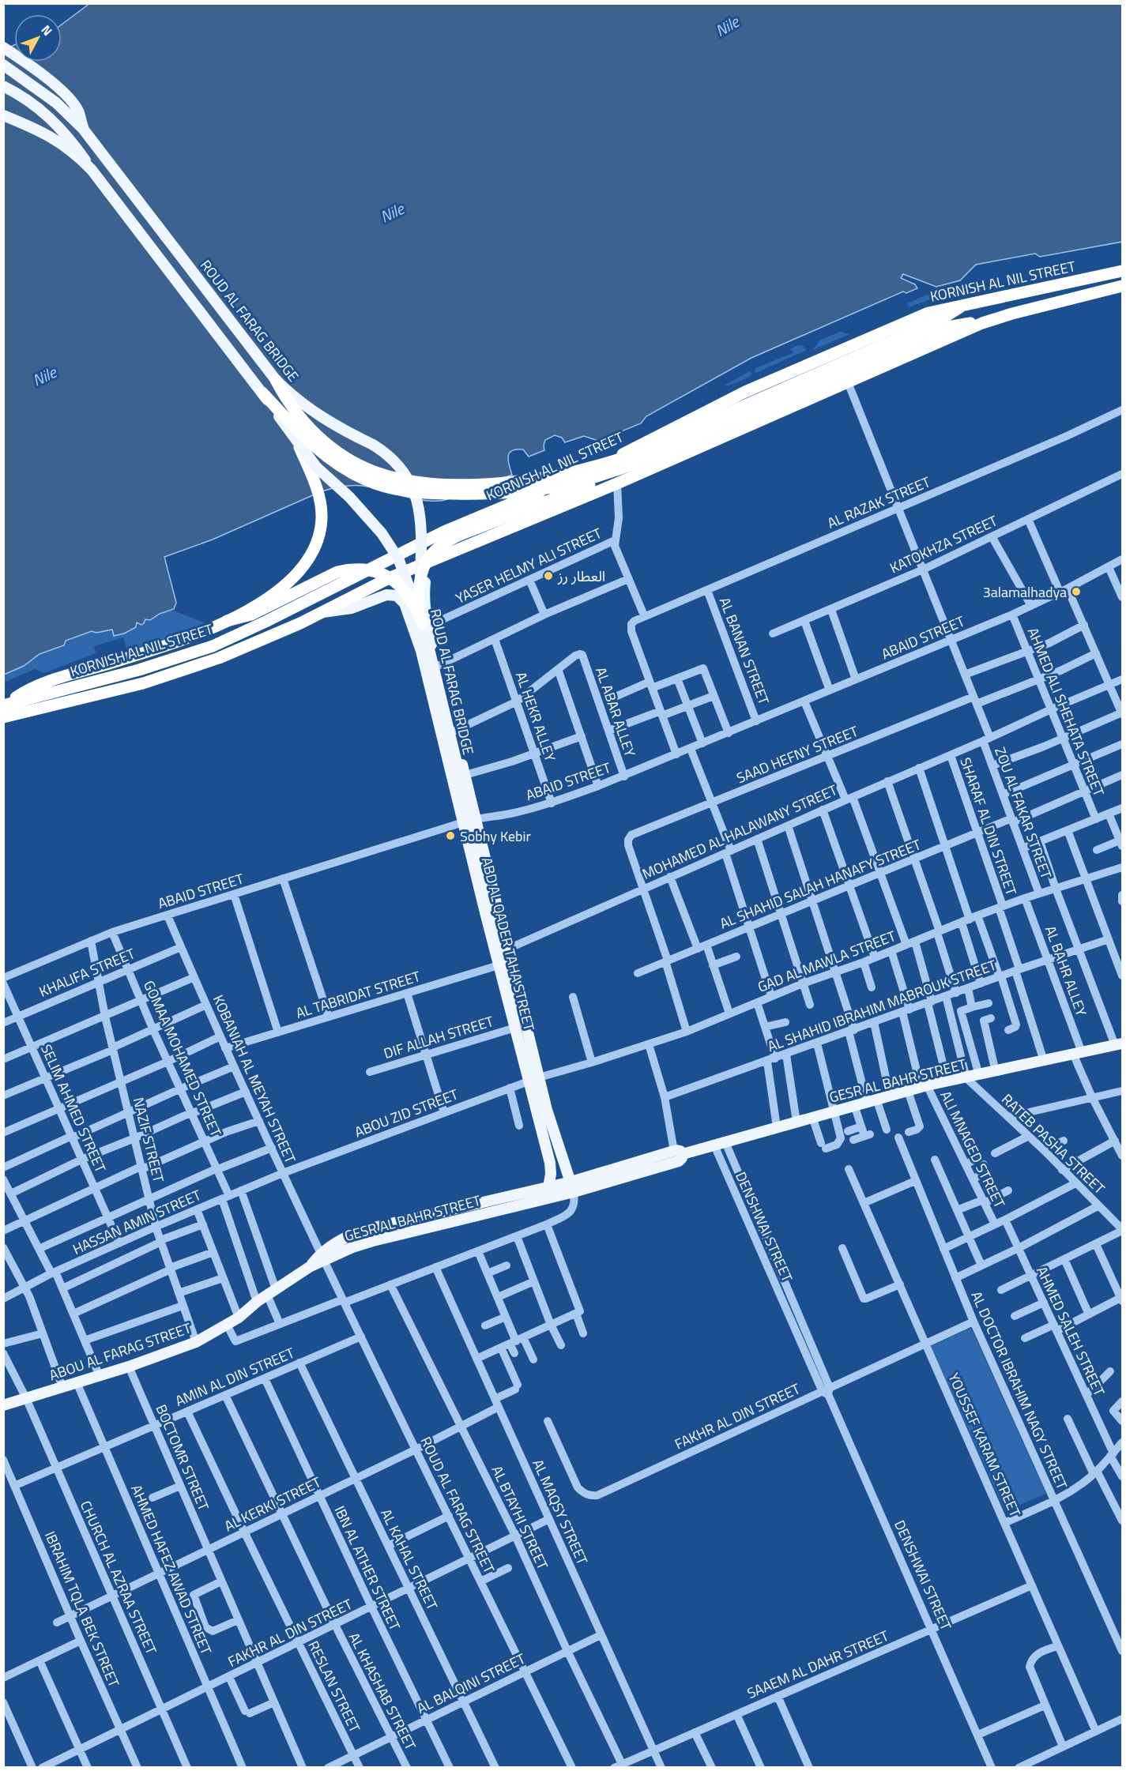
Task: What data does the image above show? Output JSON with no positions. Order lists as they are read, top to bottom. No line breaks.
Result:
{"streets":{"highway":["KORNISH AL NIL STREET"],"main road":["ROUD AL FARAG BRIDGE","ABD AL QADER TAHA STREET","GESR AL BAHR STREET","ABOU AL FARAG STREET"],"street":["AL RAZAK STREET","KATOKHZA STREET","YASER HELMY ALI STREET","ABAID STREET","AL BANAN STREET","AL ABAR ALLEY","AHMED ALI SHEHATA STREET","AL HEKR ALLEY","SAAD HEFNY STREET","ZOU AL FAKAR STREET","SHARAF AL DIN STREET","MOHAMED AL HALAWANY STREET","AL SHAHID SALAH HANAFY STREET","GAD AL MAWLA STREET","AL BAHR ALLEY","KHALIFA STREET","AL TABRIDAT STREET","AL SHAHID IBRAHIM MABROUK STREET","DIF ALLAH STREET","GOMAA MOHAMED STREET","KOBANIAH AL MEYAH STREET","SELIM AHMED STREET","ABOU ZID STREET","NAZIF STREET","RATEB PASHA STREET","ALI MNAGED STREET","HASSAN AMIN STREET","DENSHWAI STREET","AHMED SALEH STREET","AMIN AL DIN STREET","AL DOCTOR IBRAHIM NAGY STREET","FAKHR AL DIN STREET","YOUSSEF KARAM STREET","BOCTOMR STREET","AL KERKI STREET","ROUD AL FARAG STREET","AL MAQSY STREET","AL BTAYHI STREET","AL KAHAL STREET","IBN AL ATHER STREET","AHMED HAFEZ AWAD STREET","CHURCH AL AZRAA STREET","IBRAHIM TQLA BEK STREET","SAAEM AL DAHR STREET","AL BALQINI STREET","RESLAN STREET","AL KHASHAB STREET"]},"crossings":[["KORNISH AL NIL STREET","ZOU AL FAKAR STREET"],["KORNISH AL NIL STREET","ABD AL QADER TAHA STREET"],["ROUD AL FARAG BRIDGE","YASER HELMY ALI STREET"],["ROUD AL FARAG BRIDGE","ABD AL QADER TAHA STREET"],["ROUD AL FARAG BRIDGE","DIF ALLAH STREET"],["AL RAZAK STREET","AL BANAN STREET"],["AL RAZAK STREET","ZOU AL FAKAR STREET"],["KATOKHZA STREET","ZOU AL FAKAR STREET"],["YASER HELMY ALI STREET","ABD AL QADER TAHA STREET"],["ABAID STREET","AL BANAN STREET"],["ABAID STREET","AL ABAR ALLEY"],["ABAID STREET","AHMED ALI SHEHATA STREET"],["ABAID STREET","AL HEKR ALLEY"],["ABAID STREET","ZOU AL FAKAR STREET"],["ABAID STREET","ABD AL QADER TAHA STREET"],["ABAID STREET","GOMAA MOHAMED STREET"],["ABAID STREET","KOBANIAH AL MEYAH STREET"],["ABAID STREET","NAZIF STREET"],["AHMED ALI SHEHATA STREET","SAAD HEFNY STREET"],["AHMED ALI SHEHATA STREET","MOHAMED AL HALAWANY STREET"],["AHMED ALI SHEHATA STREET","AL SHAHID SALAH HANAFY STREET"],["SAAD HEFNY STREET","ZOU AL FAKAR STREET"],["SAAD HEFNY STREET","MOHAMED AL HALAWANY STREET"],["ZOU AL FAKAR STREET","MOHAMED AL HALAWANY STREET"],["ZOU AL FAKAR STREET","AL SHAHID SALAH HANAFY STREET"],["ZOU AL FAKAR STREET","GAD AL MAWLA STREET"],["SHARAF AL DIN STREET","MOHAMED AL HALAWANY STREET"],["SHARAF AL DIN STREET","AL SHAHID SALAH HANAFY STREET"],["SHARAF AL DIN STREET","GAD AL MAWLA STREET"],["SHARAF AL DIN STREET","AL SHAHID IBRAHIM MABROUK STREET"],["SHARAF AL DIN STREET","GESR AL BAHR STREET"],["MOHAMED AL HALAWANY STREET","ABD AL QADER TAHA STREET"],["ABD AL QADER TAHA STREET","GAD AL MAWLA STREET"],["ABD AL QADER TAHA STREET","AL TABRIDAT STREET"],["ABD AL QADER TAHA STREET","DIF ALLAH STREET"],["ABD AL QADER TAHA STREET","GESR AL BAHR STREET"],["ABD AL QADER TAHA STREET","ABOU ZID STREET"],["GAD AL MAWLA STREET","AL BAHR ALLEY"],["GAD AL MAWLA STREET","ABOU ZID STREET"],["GAD AL MAWLA STREET","ALI MNAGED STREET"],["AL BAHR ALLEY","AL SHAHID IBRAHIM MABROUK STREET"],["AL BAHR ALLEY","GESR AL BAHR STREET"],["KHALIFA STREET","GOMAA MOHAMED STREET"],["KHALIFA STREET","KOBANIAH AL MEYAH STREET"],["KHALIFA STREET","SELIM AHMED STREET"],["KHALIFA STREET","NAZIF STREET"],["AL TABRIDAT STREET","KOBANIAH AL MEYAH STREET"],["AL SHAHID IBRAHIM MABROUK STREET","ALI MNAGED STREET"],["GOMAA MOHAMED STREET","HASSAN AMIN STREET"],["GOMAA MOHAMED STREET","ABOU AL FARAG STREET"],["KOBANIAH AL MEYAH STREET","GESR AL BAHR STREET"],["KOBANIAH AL MEYAH STREET","ABOU ZID STREET"],["KOBANIAH AL MEYAH STREET","HASSAN AMIN STREET"],["KOBANIAH AL MEYAH STREET","ROUD AL FARAG STREET"],["GESR AL BAHR STREET","RATEB PASHA STREET"],["GESR AL BAHR STREET","ALI MNAGED STREET"],["GESR AL BAHR STREET","DENSHWAI STREET"],["GESR AL BAHR STREET","ABOU AL FARAG STREET"],["GESR AL BAHR STREET","ROUD AL FARAG STREET"],["SELIM AHMED STREET","HASSAN AMIN STREET"],["ABOU ZID STREET","HASSAN AMIN STREET"],["NAZIF STREET","HASSAN AMIN STREET"],["NAZIF STREET","ABOU AL FARAG STREET"],["DENSHWAI STREET","FAKHR AL DIN STREET"],["DENSHWAI STREET","SAAEM AL DAHR STREET"],["ABOU AL FARAG STREET","BOCTOMR STREET"],["ABOU AL FARAG STREET","AHMED HAFEZ AWAD STREET"],["ABOU AL FARAG STREET","CHURCH AL AZRAA STREET"],["AMIN AL DIN STREET","BOCTOMR STREET"],["AMIN AL DIN STREET","ROUD AL FARAG STREET"],["AMIN AL DIN STREET","AL KAHAL STREET"],["AMIN AL DIN STREET","IBN AL ATHER STREET"],["AMIN AL DIN STREET","AHMED HAFEZ AWAD STREET"],["AMIN AL DIN STREET","CHURCH AL AZRAA STREET"],["AMIN AL DIN STREET","IBRAHIM TQLA BEK STREET"],["AMIN AL DIN STREET","RESLAN STREET"],["AMIN AL DIN STREET","AL KHASHAB STREET"],["AL DOCTOR IBRAHIM NAGY STREET","FAKHR AL DIN STREET"],["FAKHR AL DIN STREET","YOUSSEF KARAM STREET"],["FAKHR AL DIN STREET","BOCTOMR STREET"],["FAKHR AL DIN STREET","ROUD AL FARAG STREET"],["FAKHR AL DIN STREET","AL MAQSY STREET"],["FAKHR AL DIN STREET","AL BTAYHI STREET"],["FAKHR AL DIN STREET","AL KAHAL STREET"],["FAKHR AL DIN STREET","IBN AL ATHER STREET"],["FAKHR AL DIN STREET","AHMED HAFEZ AWAD STREET"],["FAKHR AL DIN STREET","CHURCH AL AZRAA STREET"],["FAKHR AL DIN STREET","IBRAHIM TQLA BEK STREET"],["FAKHR AL DIN STREET","RESLAN STREET"],["FAKHR AL DIN STREET","AL KHASHAB STREET"],["YOUSSEF KARAM STREET","SAAEM AL DAHR STREET"],["BOCTOMR STREET","AL KERKI STREET"],["AL KERKI STREET","ROUD AL FARAG STREET"],["AL KERKI STREET","AL MAQSY STREET"],["AL KERKI STREET","AL BTAYHI STREET"],["AL KERKI STREET","AL KAHAL STREET"],["AL KERKI STREET","IBN AL ATHER STREET"],["AL KERKI STREET","AHMED HAFEZ AWAD STREET"],["AL KERKI STREET","CHURCH AL AZRAA STREET"],["AL KERKI STREET","IBRAHIM TQLA BEK STREET"],["AL KERKI STREET","RESLAN STREET"],["AL KERKI STREET","AL KHASHAB STREET"],["ROUD AL FARAG STREET","AL BALQINI STREET"],["AL MAQSY STREET","SAAEM AL DAHR STREET"],["AL MAQSY STREET","AL BALQINI STREET"],["AL BTAYHI STREET","SAAEM AL DAHR STREET"],["AL BTAYHI STREET","AL BALQINI STREET"],["AL KAHAL STREET","AL BALQINI STREET"],["IBN AL ATHER STREET","AL BALQINI STREET"],["AL BALQINI STREET","RESLAN STREET"],["AL BALQINI STREET","AL KHASHAB STREET"]],"water":["Nile"],"places":["العطار رز","3alamalhadya","Sobhy Kebir"],"north":"top right"}
